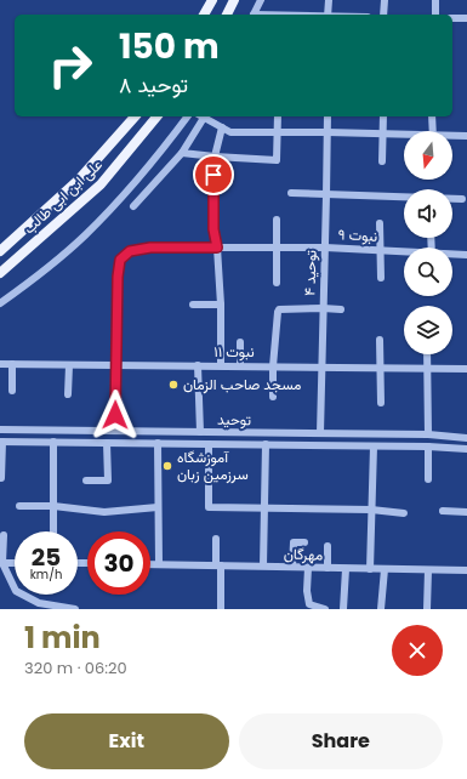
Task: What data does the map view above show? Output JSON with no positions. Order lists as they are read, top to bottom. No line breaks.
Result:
{"streets":{"main road":["علی ابن ابی طالب"],"street":["نبوت ۹","توحید ۴","نبوت ۱۱","توحید","مهرگان"]},"crossings":[["نبوت ۹","توحید ۴"],["نبوت ۹","نبوت ۱۱"],["نبوت ۹","توحید"],["توحید ۴","نبوت ۱۱"],["توحید ۴","توحید"]],"places":["مسجد صاحب الزمان","آموزشگاه سرزمین زبان"],"north":"bottom","page":{"turn":["150 m","توحید ۸"],"speed":"25 km/h","limit":"30","heading":["1 min","320 m · 06:20"],"buttons":["Exit","Share"]}}
